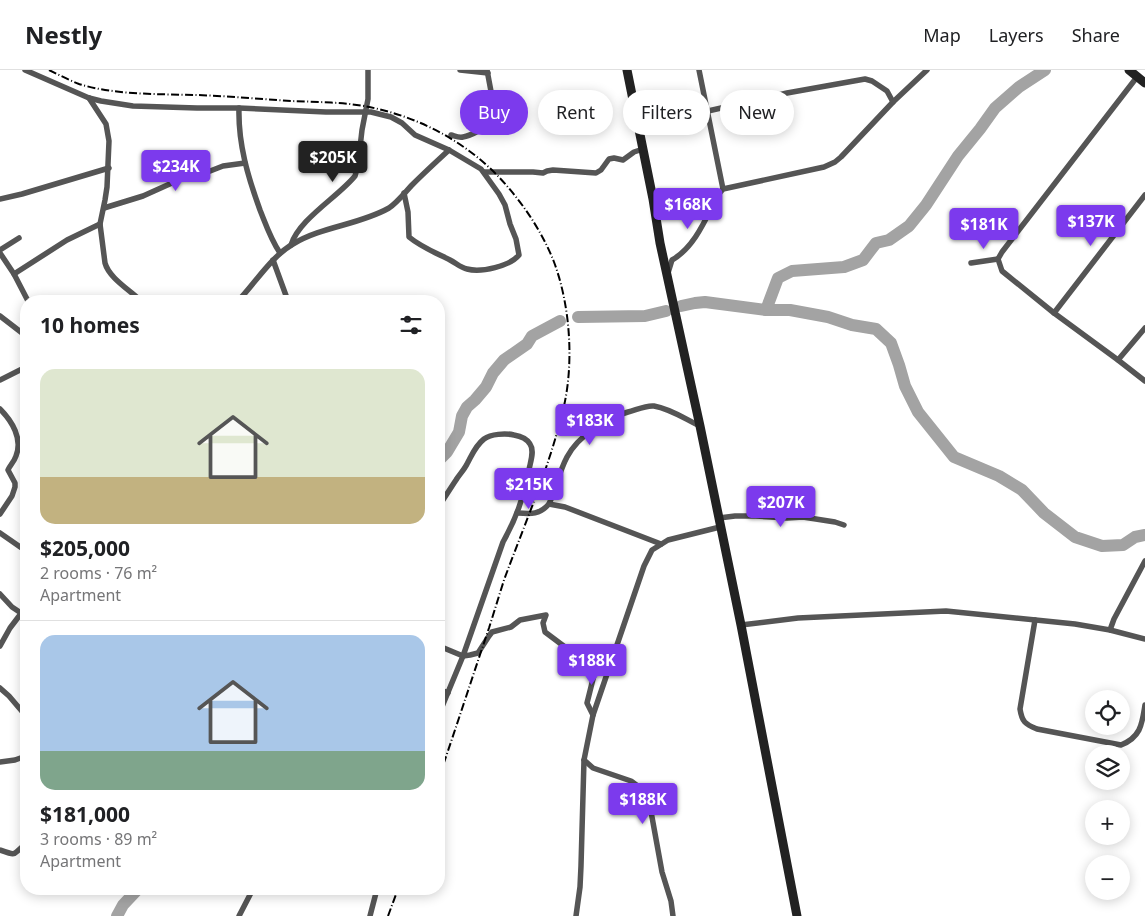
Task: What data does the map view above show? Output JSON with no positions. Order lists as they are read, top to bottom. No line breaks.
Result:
{"page":{"header":"Nestly","nav":["Map","Layers","Share"],"chip":["Buy","Rent","Filters","New"],"price":["$205K","$234K","$168K","$137K","$181K","$183K","$215K","$207K","$188K","$188K"],"heading":"10 homes","list":[{"name":"$205,000","note":"2 rooms · 76 m² · Apartment"},{"name":"$181,000","note":"3 rooms · 89 m² · Apartment"}],"map_buttons":["+","−"]}}
